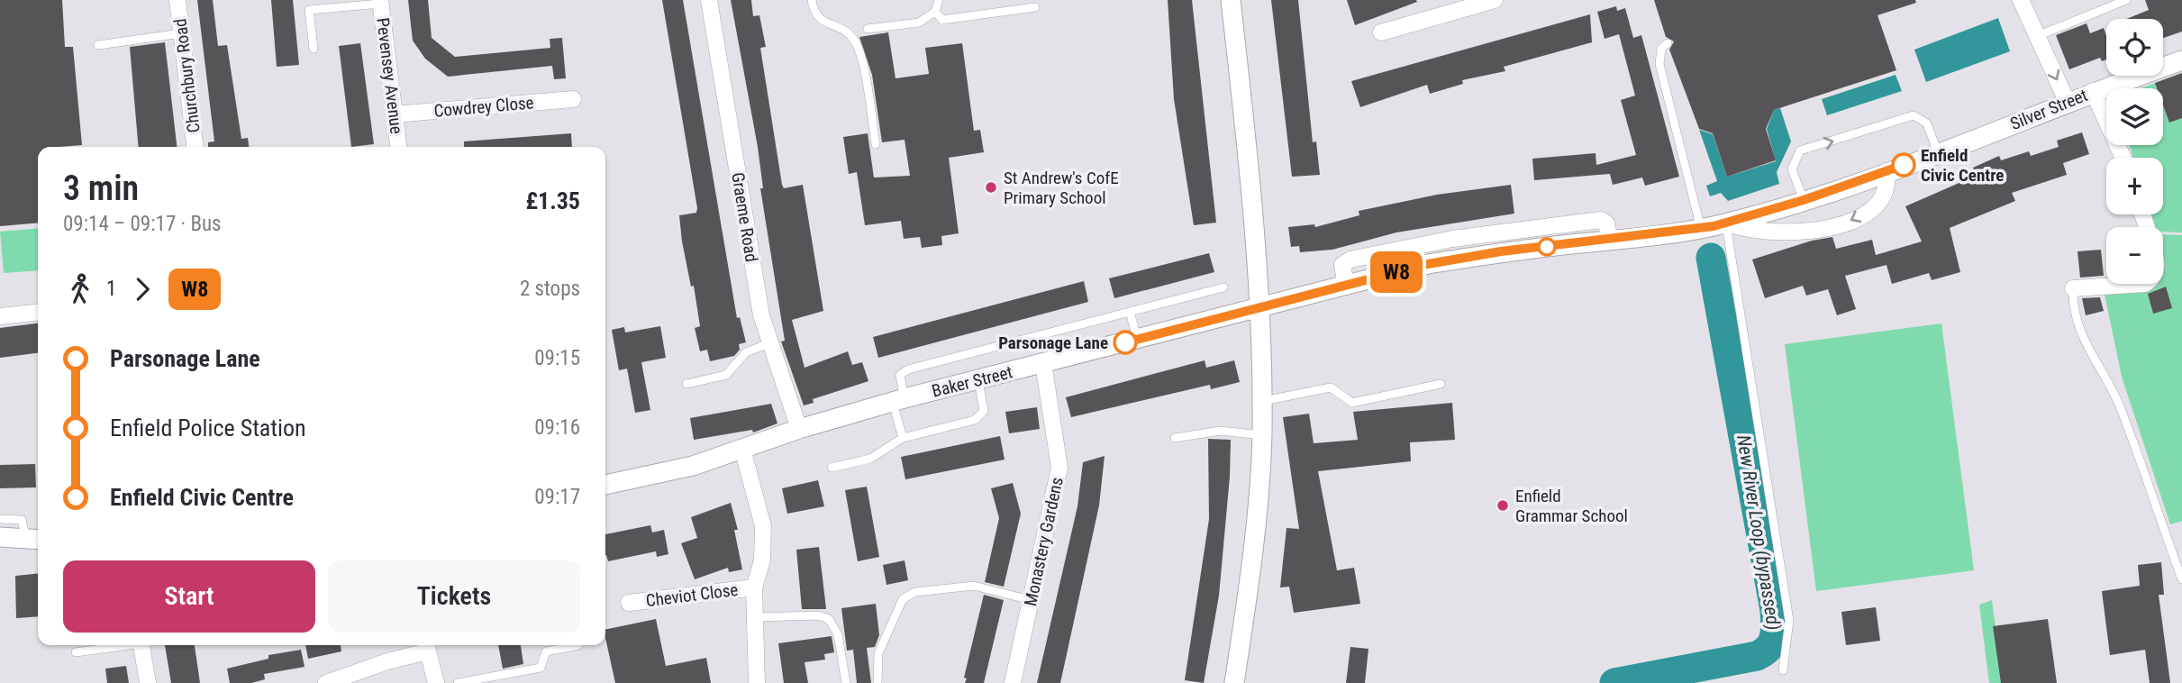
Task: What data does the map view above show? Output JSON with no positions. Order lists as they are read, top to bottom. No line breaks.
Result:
{"streets":{"street":["Churchbury Road","Pevensey Avenue","Cowdrey Close","Silver Street","Graeme Road","Baker Street","Monastery Gardens","Cheviot Close"]},"crossings":[["Pevensey Avenue","Cowdrey Close"],["Silver Street","Baker Street"],["Graeme Road","Baker Street"],["Baker Street","Monastery Gardens"],["Baker Street","Cheviot Close"]],"water":["New River Loop (bypassed)"],"places":["Enfield Civic Centre","St Andrew's CofE Primary School","Parsonage Lane","Enfield Grammar School"],"lines":["bus line W8"],"page":{"on_map":"W8","map_buttons":["+","−"],"heading":["3 min","09:14 – 09:17 · Bus","£1.35"],"legs":["1","W8","2 stops"],"list":[{"name":"Parsonage Lane","value":"09:15"},{"name":"Enfield Police Station","value":"09:16"},{"name":"Enfield Civic Centre","value":"09:17"}],"buttons":["Start","Tickets"]}}
